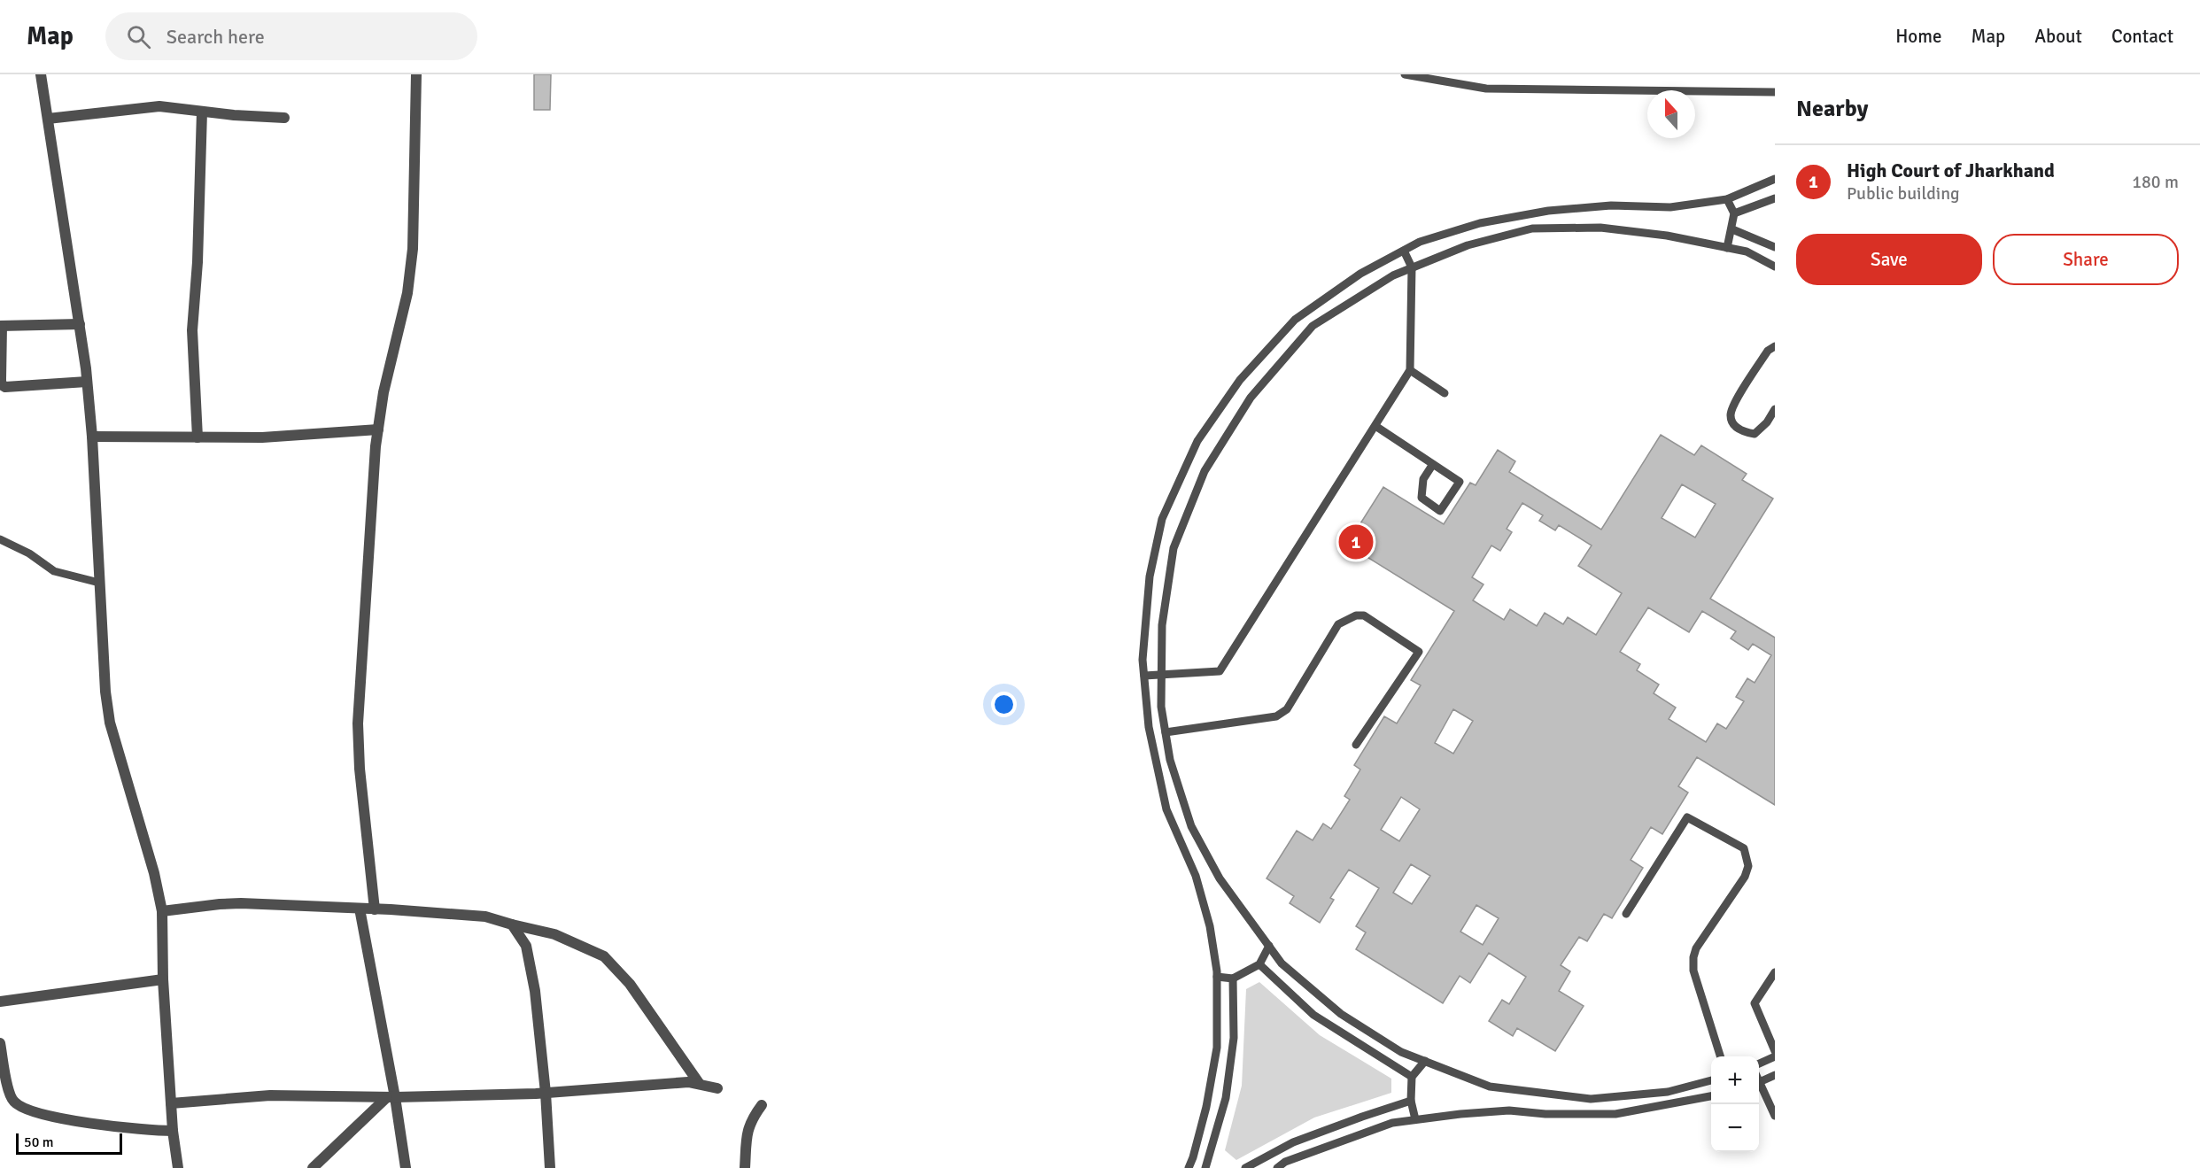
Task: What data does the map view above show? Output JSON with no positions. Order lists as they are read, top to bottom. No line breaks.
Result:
{"scale_bar":"50 m","north":"top","page":{"header":"Map","search":"Search here","nav":["Home","Map","About","Contact"],"heading":"Nearby","list":[{"mark":"1","name":"High Court of Jharkhand","note":"Public building","value":"180 m"}],"buttons":["Save","Share"],"pins":"1","map_buttons":["+","−"],"scale":"50 m"}}
